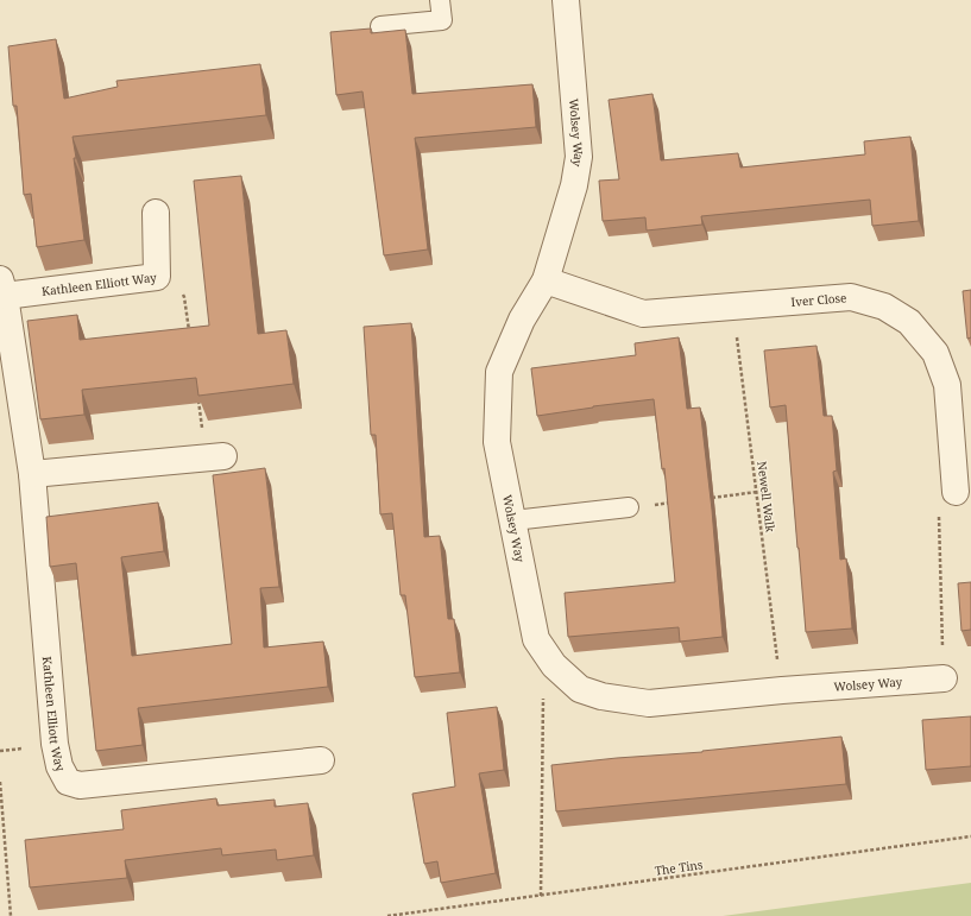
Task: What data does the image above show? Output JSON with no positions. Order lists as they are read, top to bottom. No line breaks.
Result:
{"streets":{"street":["Wolsey Way","Kathleen Elliott Way","Iver Close"],"path":["Newell Walk","The Tins"]},"crossings":[["Wolsey Way","Iver Close"],["Wolsey Way","Newell Walk"],["Iver Close","Newell Walk"]]}
